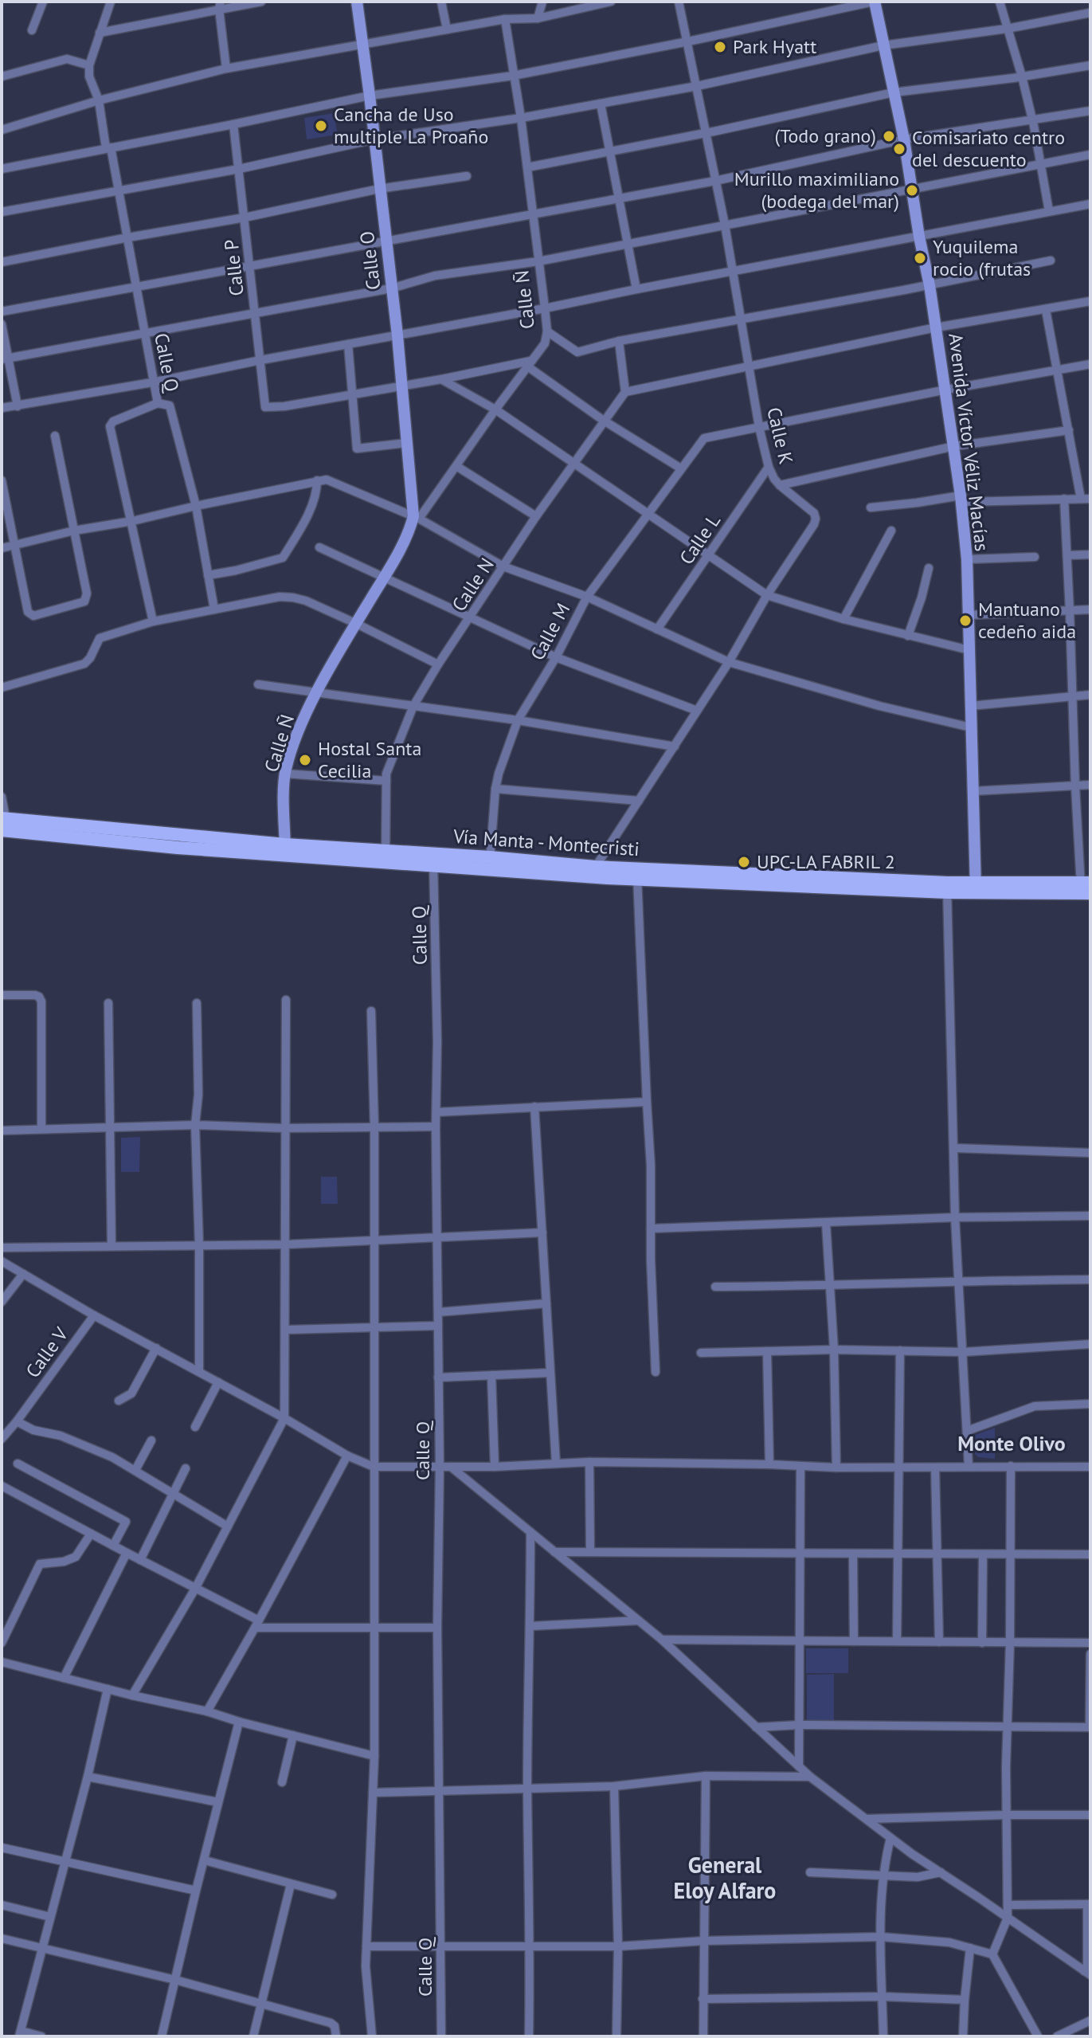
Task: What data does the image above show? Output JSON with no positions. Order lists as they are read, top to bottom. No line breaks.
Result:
{"streets":{"main road":["Vía Manta - Montecristi"],"street":["Calle O","Calle P","Calle Ñ","Calle Q","Calle K","Avenida Víctor Véliz Macías","Calle L","Calle N","Calle M","Calle V"]},"crossings":[["Calle O","Calle Ñ"],["Calle Ñ","Vía Manta - Montecristi"],["Calle Q","Vía Manta - Montecristi"],["Calle K","Calle L"],["Calle K","Calle M"],["Calle K","Vía Manta - Montecristi"],["Avenida Víctor Véliz Macías","Vía Manta - Montecristi"],["Calle N","Vía Manta - Montecristi"],["Calle M","Vía Manta - Montecristi"]],"districts":["Monte Olivo","General Eloy Alfaro"],"places":["Park Hyatt","Cancha de Uso multiple La Proaño","(Todo grano)","Comisariato centro del descuento","Murillo maximiliano (bodega del mar)","Yuquilema rocio (frutas","Mantuano cedeño aida","Hostal Santa Cecilia","UPC-LA FABRIL 2"]}
